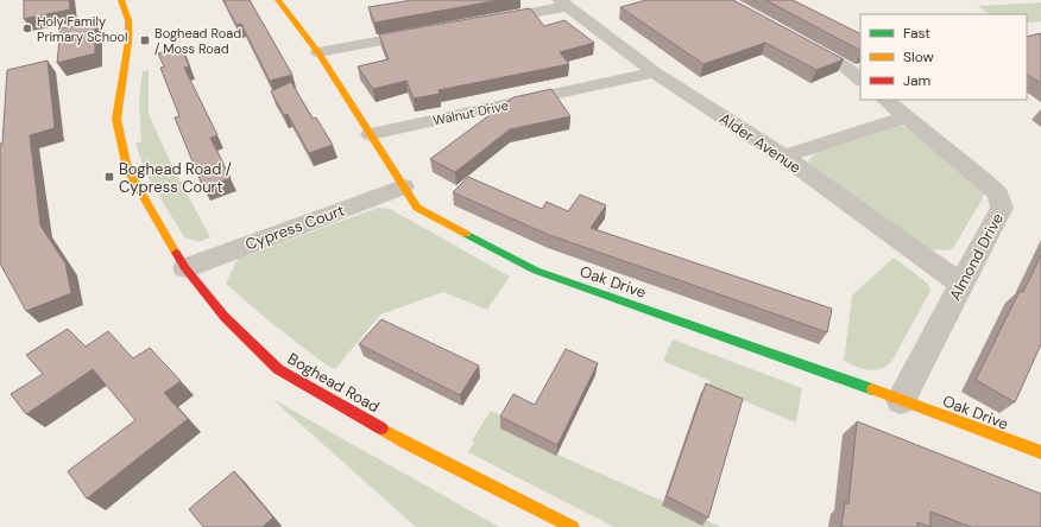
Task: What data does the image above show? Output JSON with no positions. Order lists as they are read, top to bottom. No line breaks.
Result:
{"streets":{"street":["Walnut Drive","Alder Avenue","Cypress Court","Almond Drive","Oak Drive","Boghead Road"]},"crossings":[["Walnut Drive","Alder Avenue"],["Walnut Drive","Oak Drive"],["Alder Avenue","Almond Drive"],["Cypress Court","Oak Drive"],["Cypress Court","Boghead Road"],["Almond Drive","Oak Drive"]],"places":{"other":["Holy Family Primary School"],"transit":["Boghead Road / Moss Road","Boghead Road / Cypress Court"]},"legend":["Fast","Slow","Jam"]}
